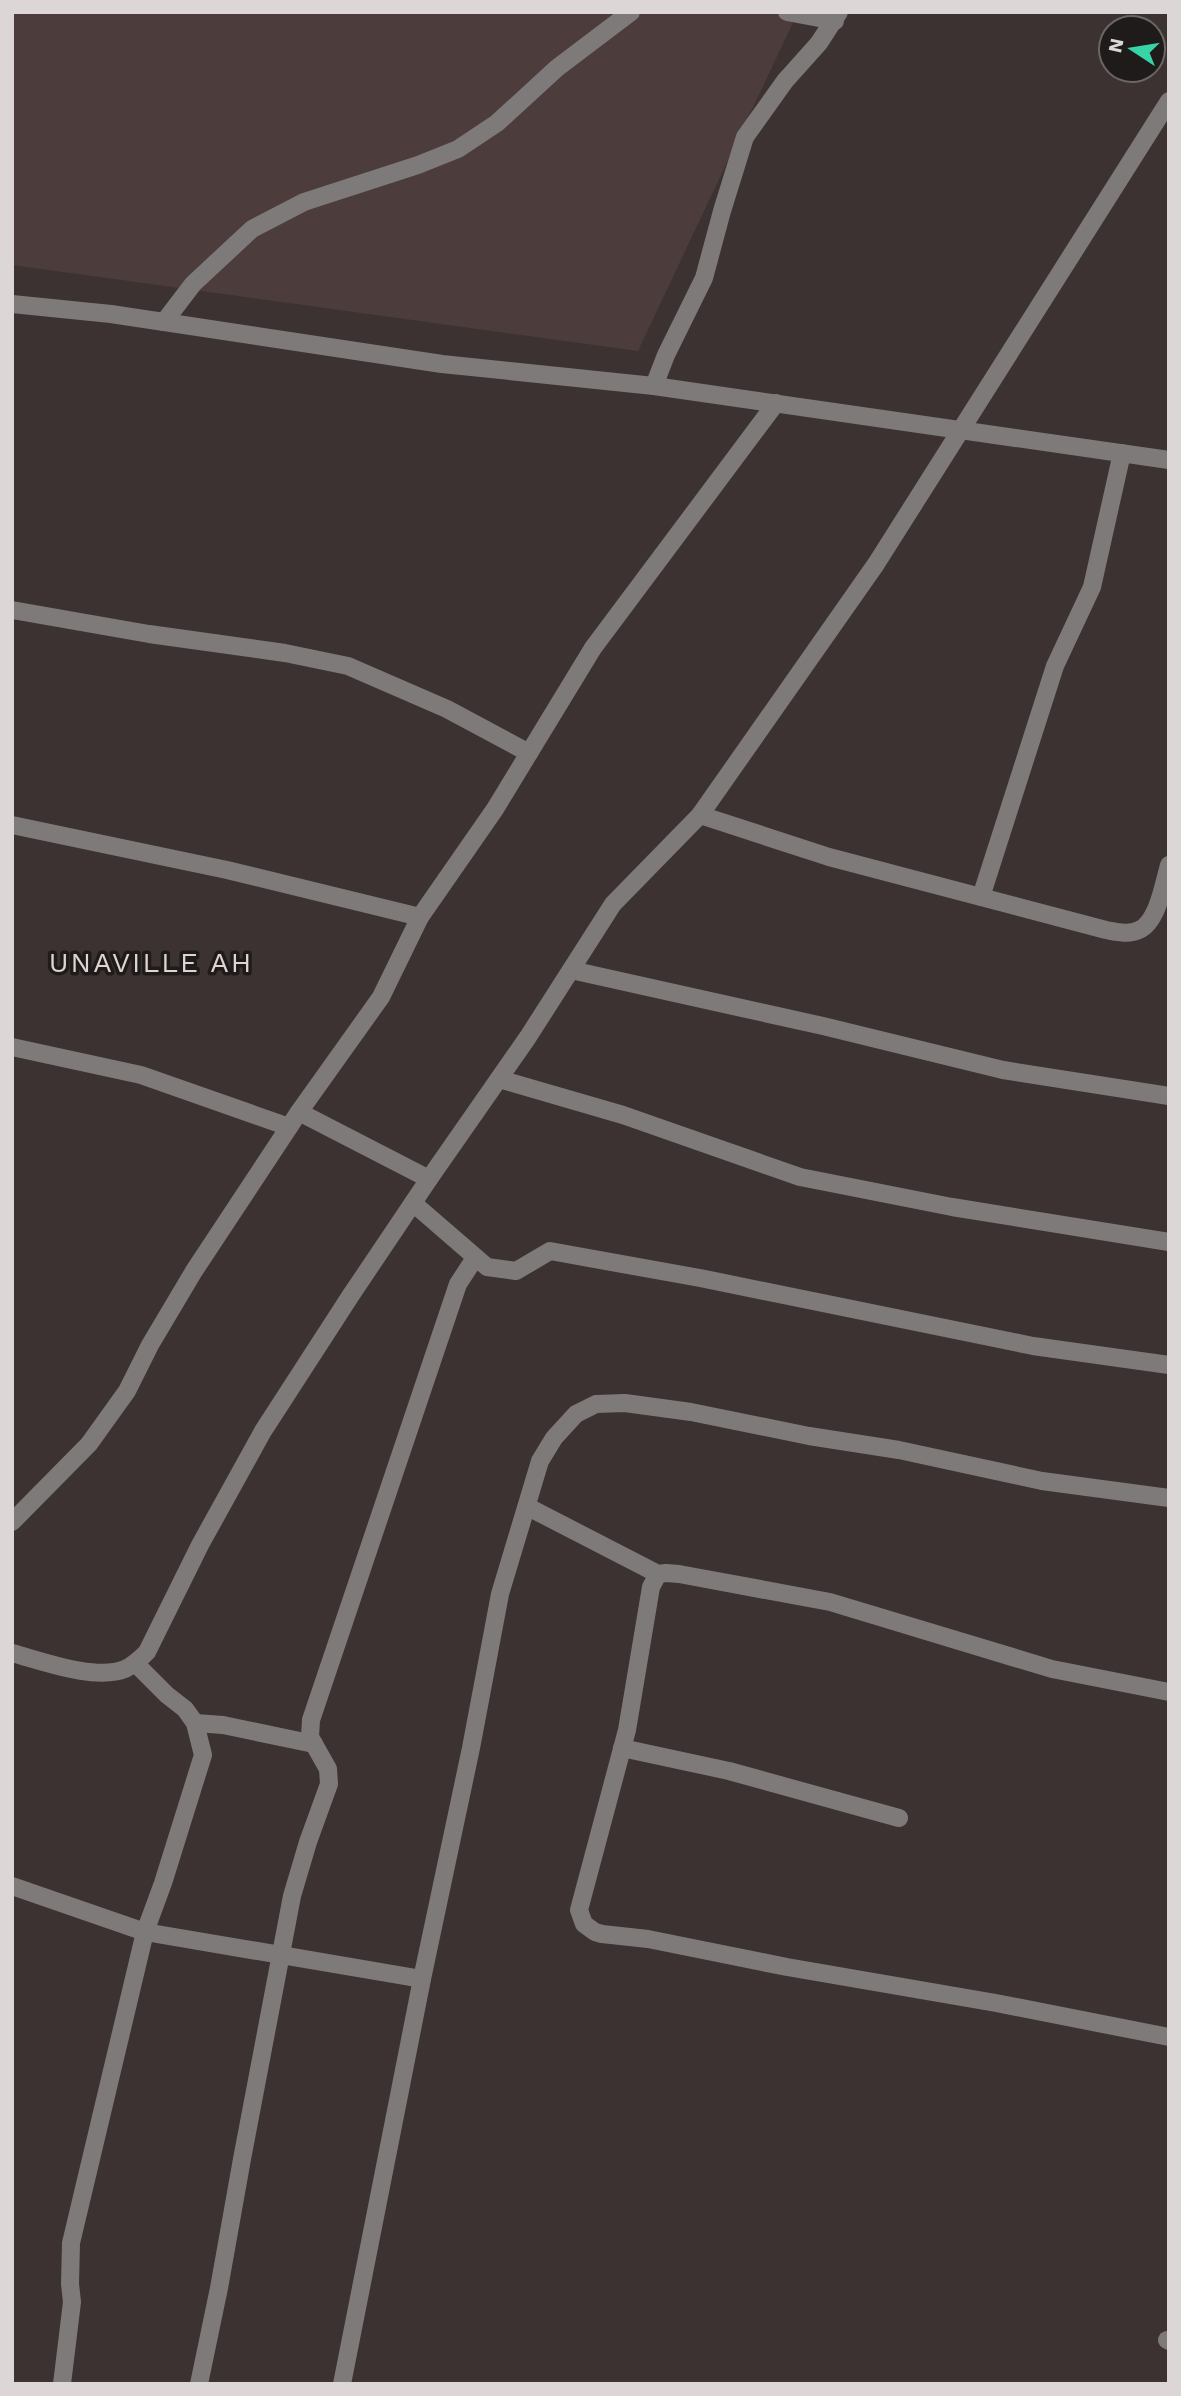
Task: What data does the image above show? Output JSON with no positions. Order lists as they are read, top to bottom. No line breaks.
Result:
{"districts":["UNAVILLE AH"],"north":"left"}
